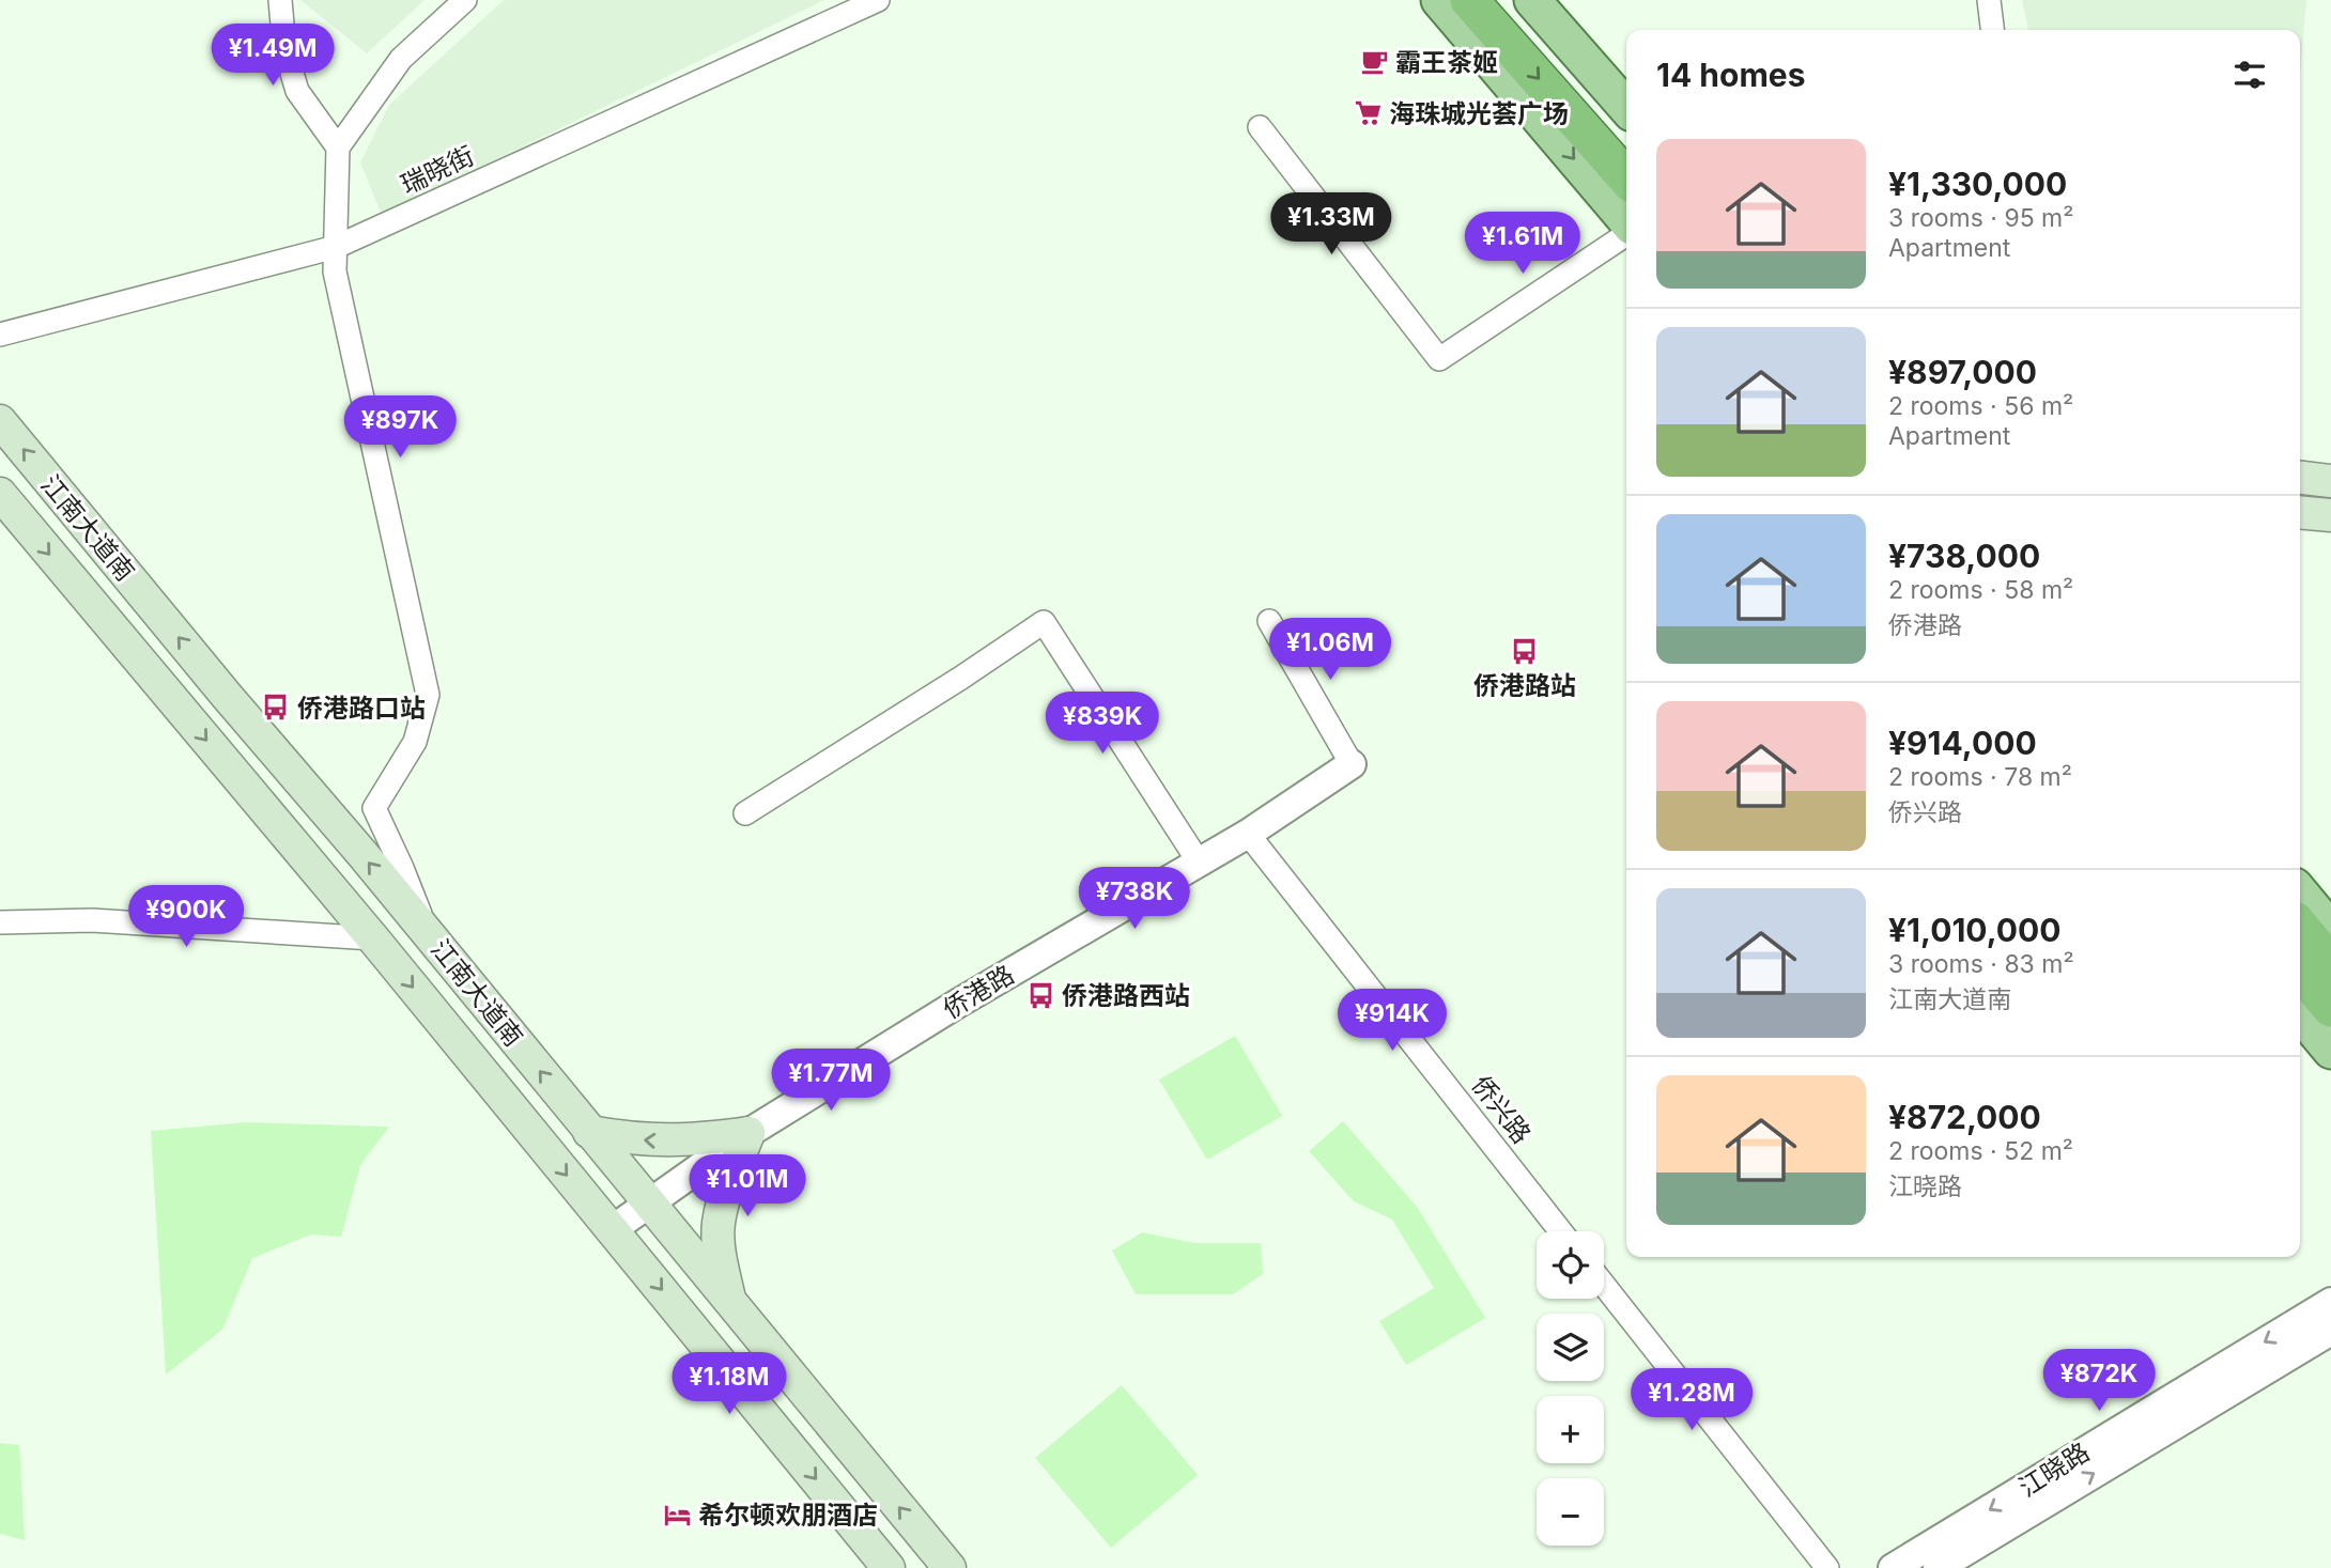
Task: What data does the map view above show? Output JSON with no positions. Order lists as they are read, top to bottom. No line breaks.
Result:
{"streets":{"main road":["江南大道南"],"street":["瑞晓街","侨港路","侨兴路","江晓路"]},"crossings":[["江南大道南","侨港路"],["侨港路","侨兴路"]],"places":{"cafe":["霸王茶姬"],"supermarket":["海珠城光荟广场"],"bus stop":["侨港路站","侨港路口站","侨港路西站"],"hotel":["希尔顿欢朋酒店"]},"page":{"price":["¥1.49M","¥1.33M","¥1.61M","¥897K","¥1.06M","¥839K","¥738K","¥900K","¥914K","¥1.77M","¥1.01M","¥872K","¥1.18M","¥1.28M"],"heading":"14 homes","list":[{"name":"¥1,330,000","note":"3 rooms · 95 m² · Apartment"},{"name":"¥897,000","note":"2 rooms · 56 m² · Apartment"},{"name":"¥738,000","note":"2 rooms · 58 m² · 侨港路"},{"name":"¥914,000","note":"2 rooms · 78 m² · 侨兴路"},{"name":"¥1,010,000","note":"3 rooms · 83 m² · 江南大道南"},{"name":"¥872,000","note":"2 rooms · 52 m² · 江晓路"}],"map_buttons":["+","−"]}}
